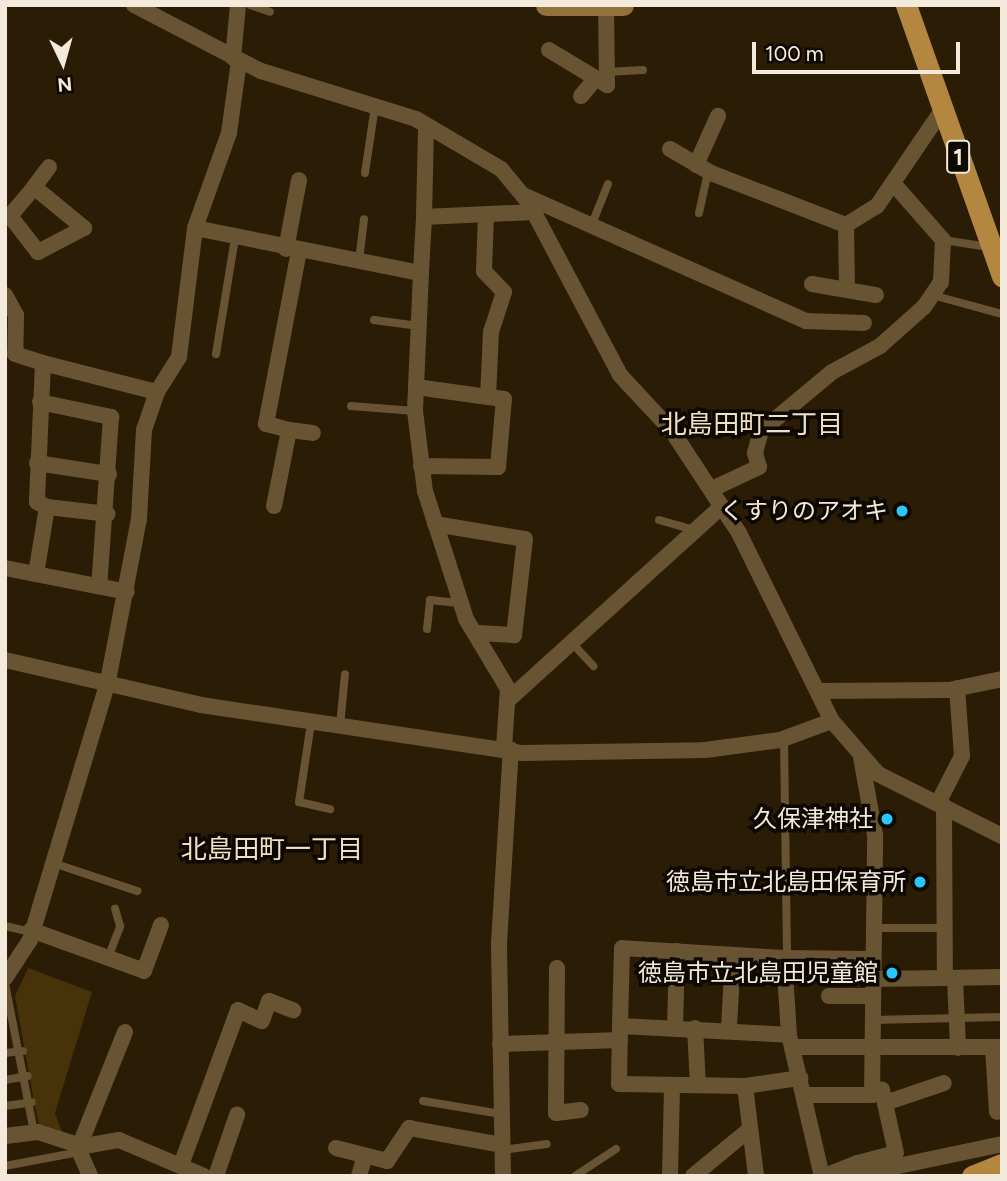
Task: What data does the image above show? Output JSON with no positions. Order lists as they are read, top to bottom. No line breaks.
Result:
{"streets":{"main road":["1"]},"districts":["北島田町二丁目","北島田町一丁目"],"places":["くすりのアオキ","久保津神社","徳島市立北島田保育所","徳島市立北島田児童館"],"scale_bar":"100 m","north":"bottom"}
